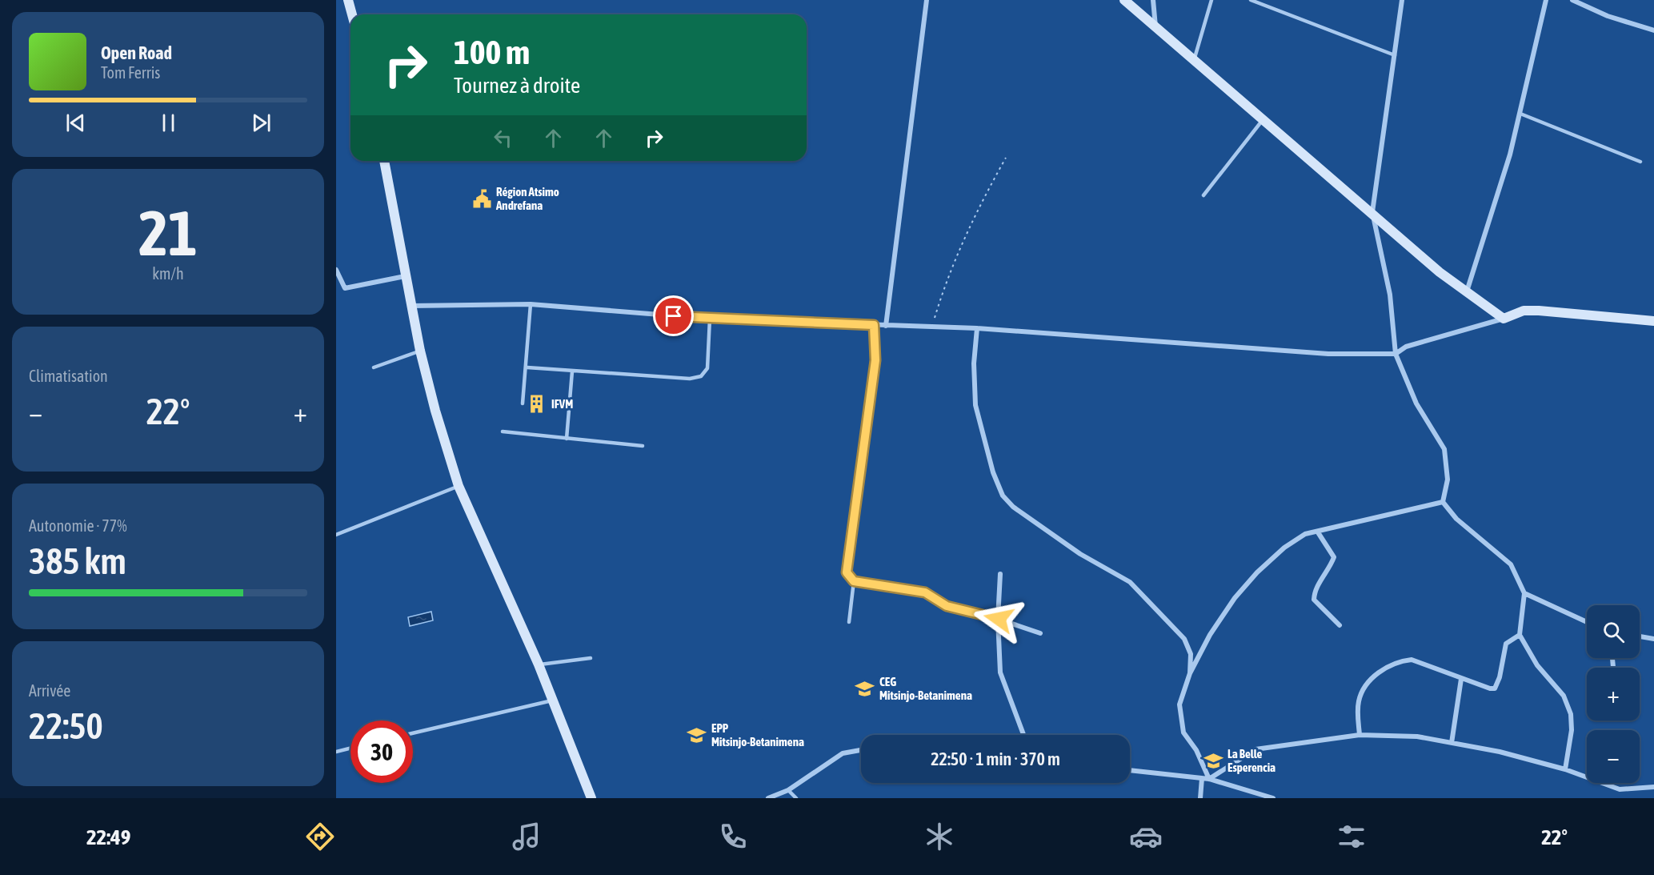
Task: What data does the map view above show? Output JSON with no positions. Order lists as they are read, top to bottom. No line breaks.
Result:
{"places":{"public building":["Région Atsimo Andrefana"],"building":["IFVM"],"school or university":["CEG Mitsinjo-Betanimena","EPP Mitsinjo-Betanimena","La Belle Esperencia"]},"page":{"turn":["100 m","Tournez à droite"],"song":["Open Road","Tom Ferris"],"tile":[["21","km/h"],"Climatisation",["Autonomie · 77%","385 km"],["Arrivée","22:50"]],"heat":["−","22°","+"],"map_buttons":["+","−"],"limit":"30","trip":"22:50 · 1 min · 370 m","tabs":["22:49","22°"]}}
